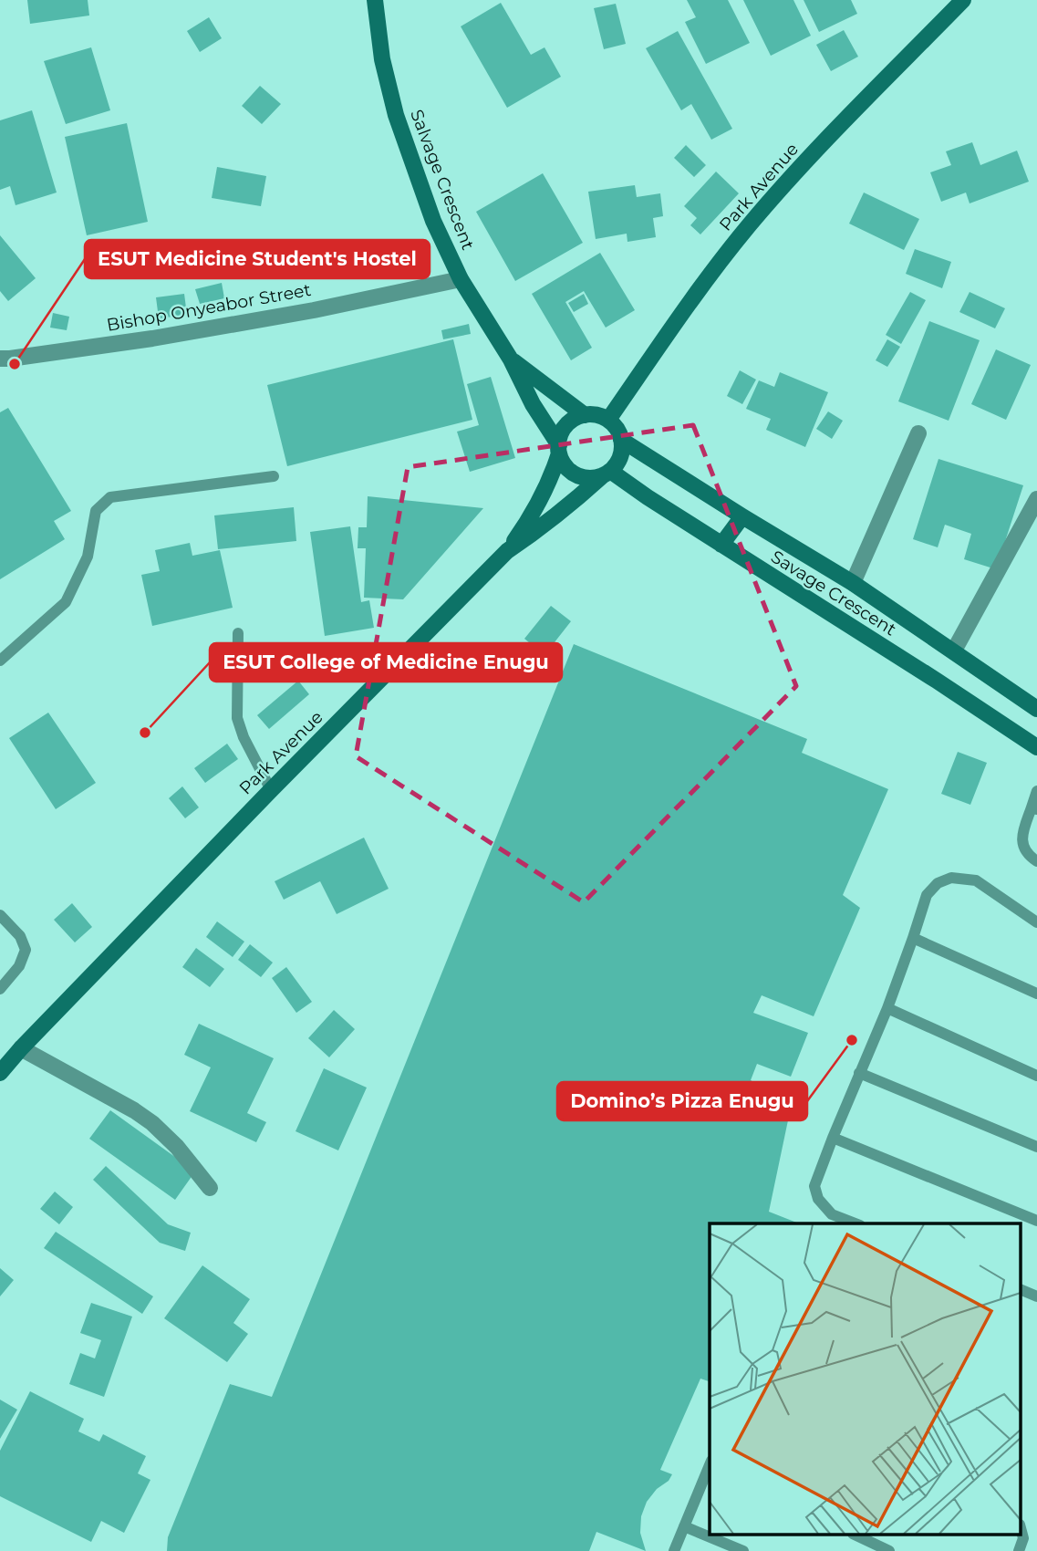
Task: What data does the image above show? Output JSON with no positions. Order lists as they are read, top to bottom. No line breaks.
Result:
{"streets":{"main road":["Salvage Crescent","Park Avenue","Savage Crescent"],"street":["Bishop Onyeabor Street"]},"crossings":[["Salvage Crescent","Bishop Onyeabor Street"],["Park Avenue","Savage Crescent"]],"places":["ESUT Medicine Student's Hostel","ESUT College of Medicine Enugu","Domino’s Pizza Enugu"]}
